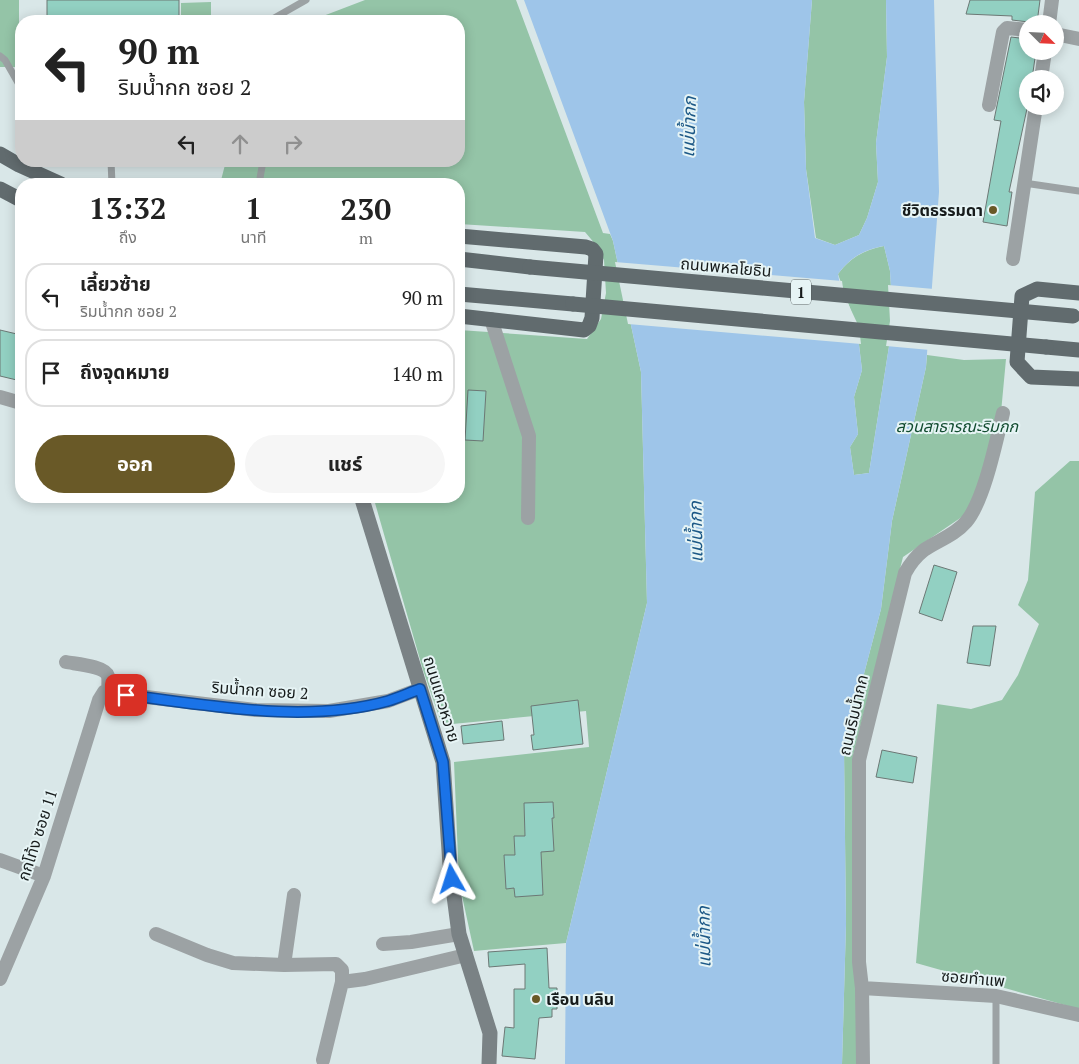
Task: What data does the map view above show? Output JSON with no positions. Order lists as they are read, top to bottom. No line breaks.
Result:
{"streets":{"main road":["ถนนพหลโยธิน","1"],"street":["ริมน้ำกก ซอย 2","ถนนแควหวาย","ถนนริมน้ำกก","กกโท้ง ซอย 11","ซอยทำแพ"]},"crossings":[["ริมน้ำกก ซอย 2","ถนนแควหวาย"],["ริมน้ำกก ซอย 2","กกโท้ง ซอย 11"],["ถนนริมน้ำกก","ซอยทำแพ"]],"water":["แม่น้ำกก"],"parks":["สวนสาธารณะริมกก"],"places":["ชีวิตธรรมดา","เรือน นลิน"],"north":"bottom right","page":{"turn":["90 m","ริมน้ำกก ซอย 2"],"eta":["13:32","ถึง","1","นาที","230","m"],"list":[{"name":"เลี้ยวซ้าย","note":"ริมน้ำกก ซอย 2","value":"90 m"},{"name":"ถึงจุดหมาย","value":"140 m"}],"buttons":["ออก","แชร์"]}}
